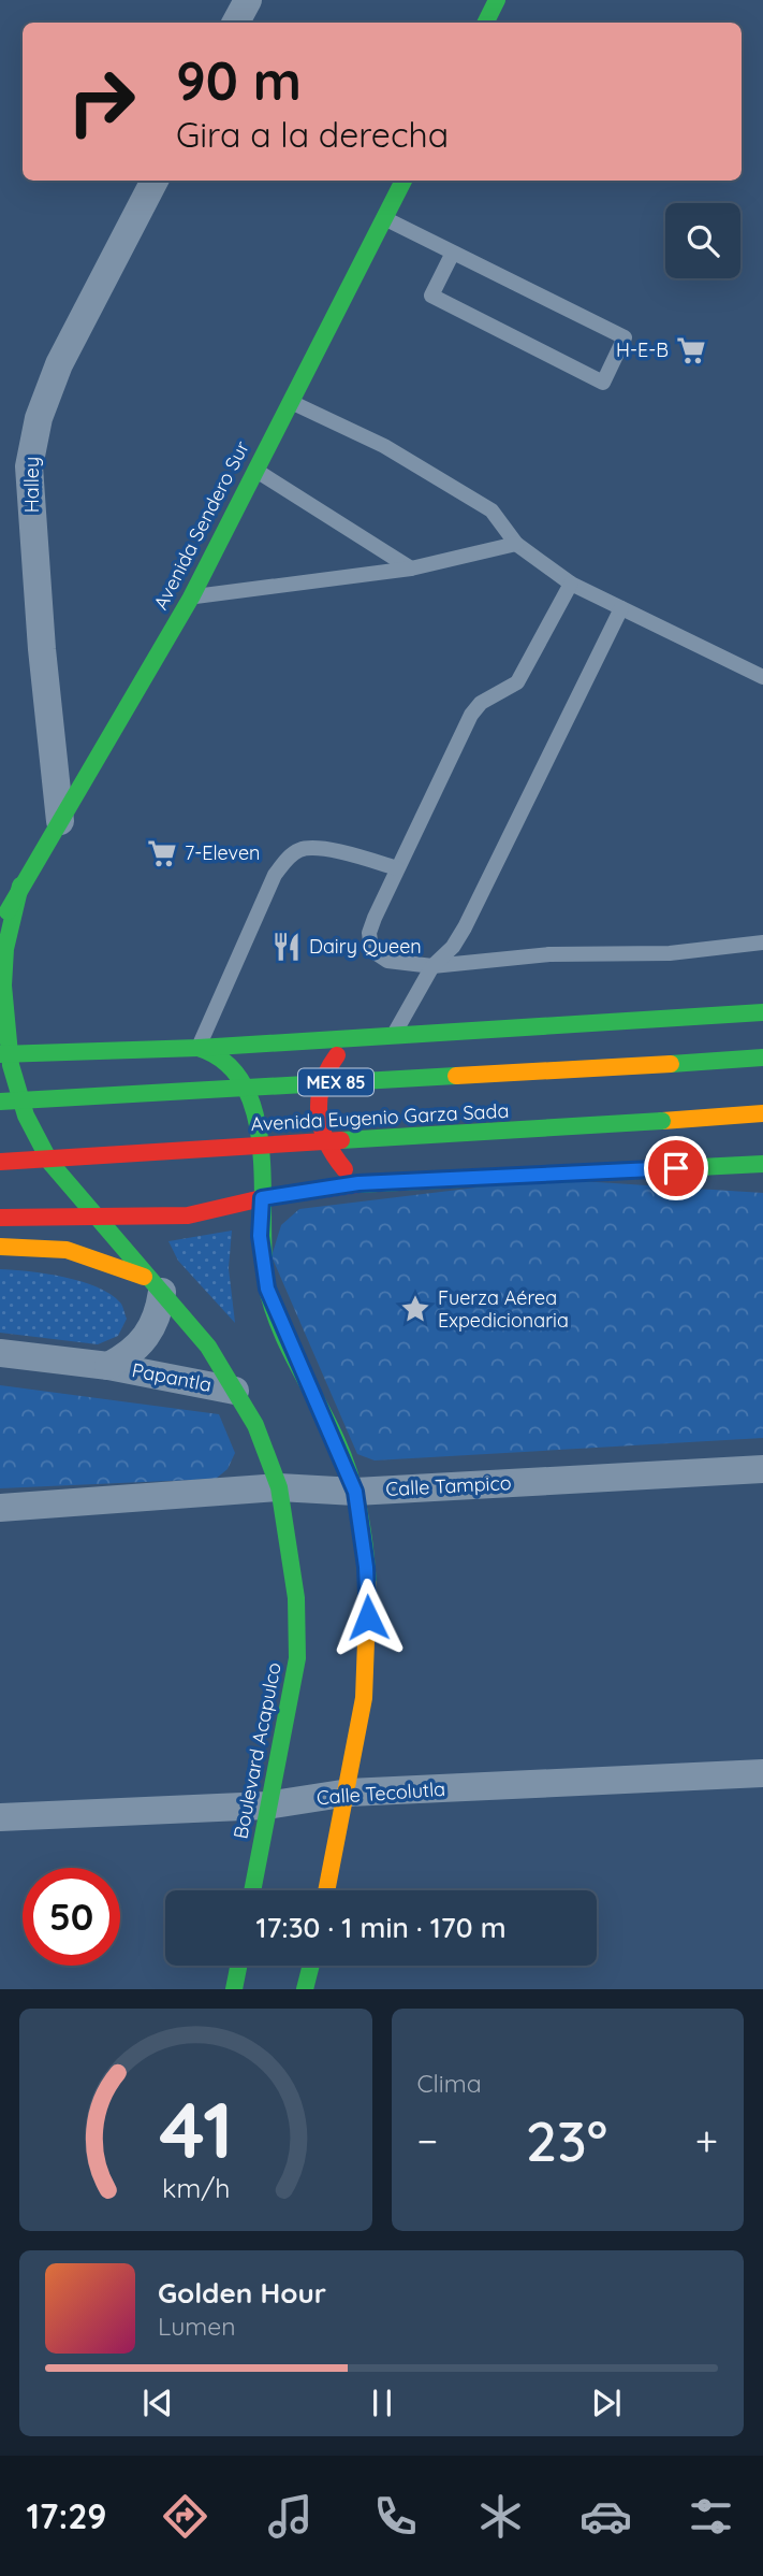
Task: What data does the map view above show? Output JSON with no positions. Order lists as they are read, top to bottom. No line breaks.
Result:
{"streets":{"main road":["Avenida Sendero Sur","MEX 85","Avenida Eugenio Garza Sada","Boulevard Acapulco"],"street":["Halley","Papantla","Calle Tampico","Calle Tecolutla"]},"crossings":[["Halley","Avenida Sendero Sur"],["Avenida Sendero Sur","Boulevard Acapulco"],["Papantla","Boulevard Acapulco"],["Calle Tampico","Boulevard Acapulco"],["Boulevard Acapulco","Calle Tecolutla"]],"places":{"supermarket":["H-E-B","7-Eleven"],"restaurant":["Dairy Queen"],"place":["Fuerza Aérea Expedicionaria"]},"page":{"turn":["90 m","Gira a la derecha"],"limit":"50","trip":"17:30 · 1 min · 170 m","tile":"Clima","heat":["−","23°","+"],"song":["Golden Hour","Lumen"],"tabs":"17:29","gauge":["41","km/h"]}}
